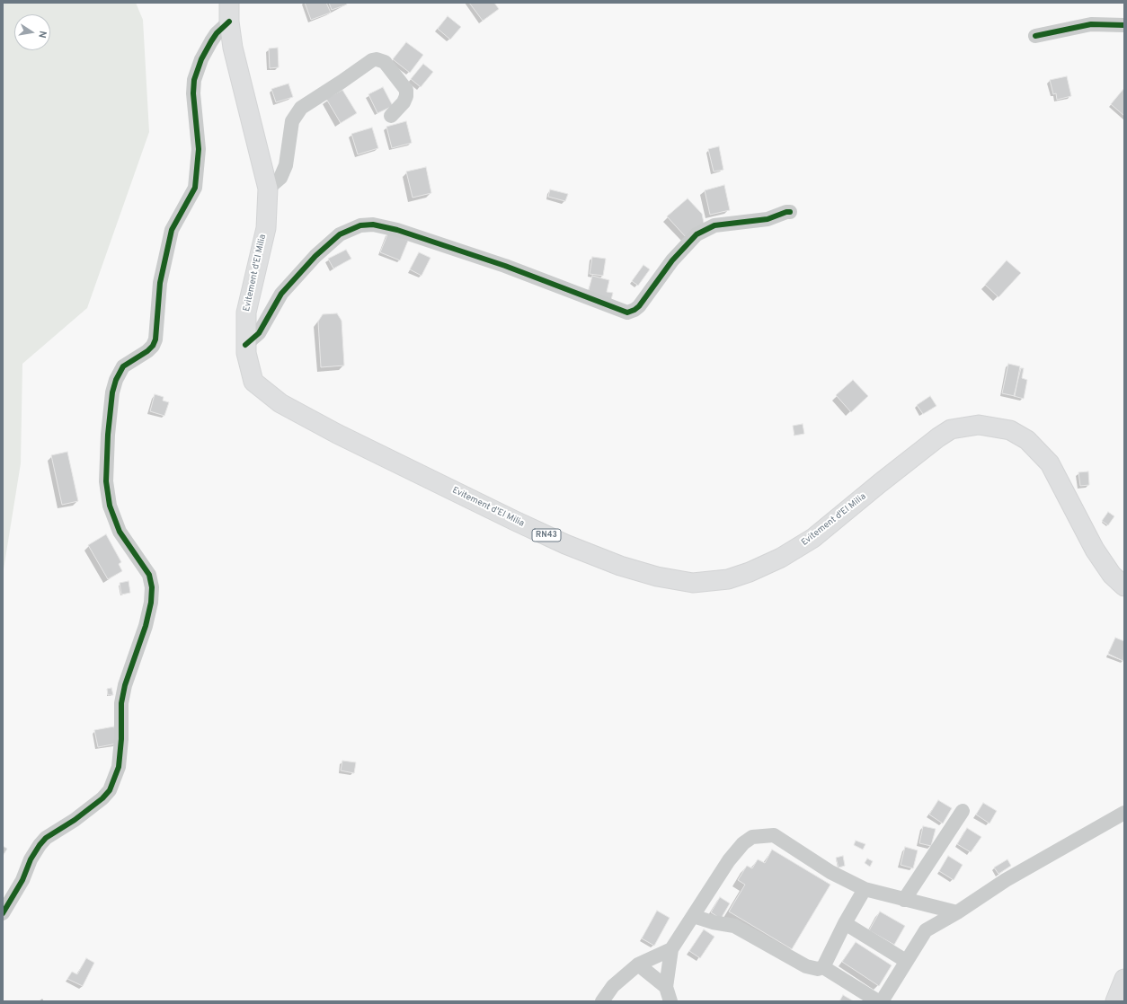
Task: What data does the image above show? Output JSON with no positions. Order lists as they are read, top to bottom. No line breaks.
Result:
{"streets":{"main road":["Evitement d'El Milia","RN43"]},"north":"right"}
